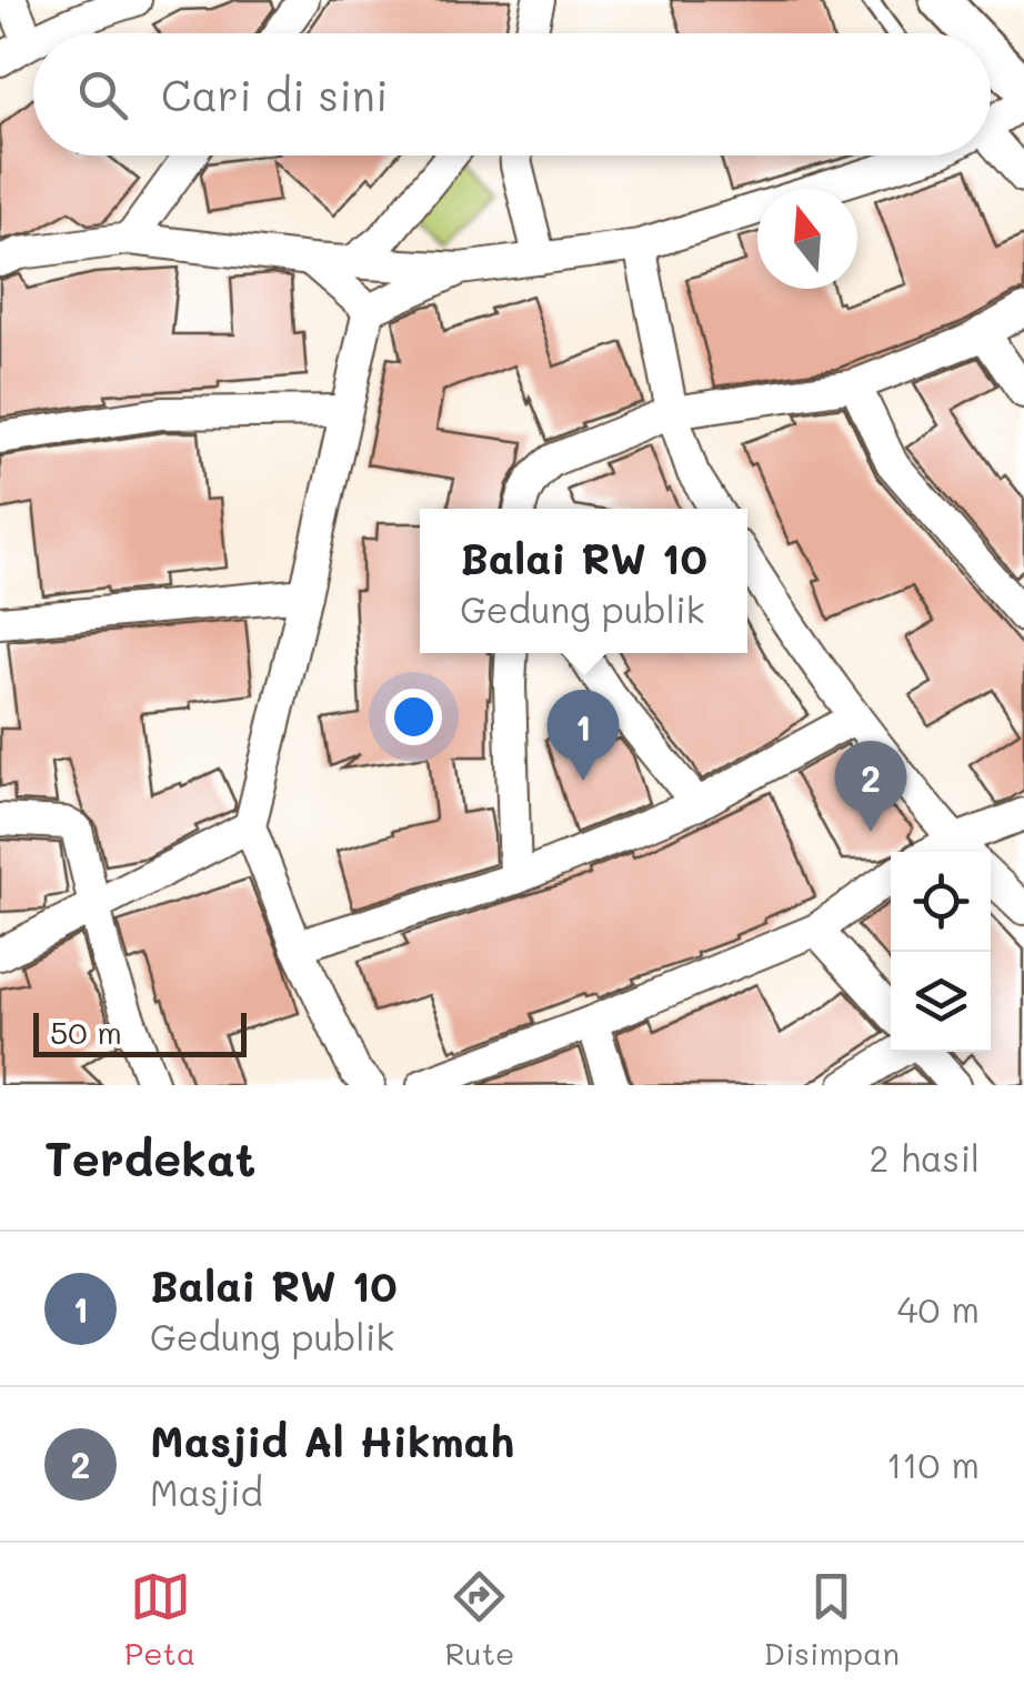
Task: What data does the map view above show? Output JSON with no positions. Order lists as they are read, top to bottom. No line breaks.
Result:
{"scale_bar":"50 m","north":"top","page":{"search":"Cari di sini","popup":["Balai RW 10","Gedung publik"],"pins":["1","2"],"scale":"50 m","heading":["Terdekat","2 hasil"],"list":[{"mark":"1","name":"Balai RW 10","note":"Gedung publik","value":"40 m"},{"mark":"2","name":"Masjid Al Hikmah","note":"Masjid","value":"110 m"}],"nav":["Peta","Rute","Disimpan"]}}
